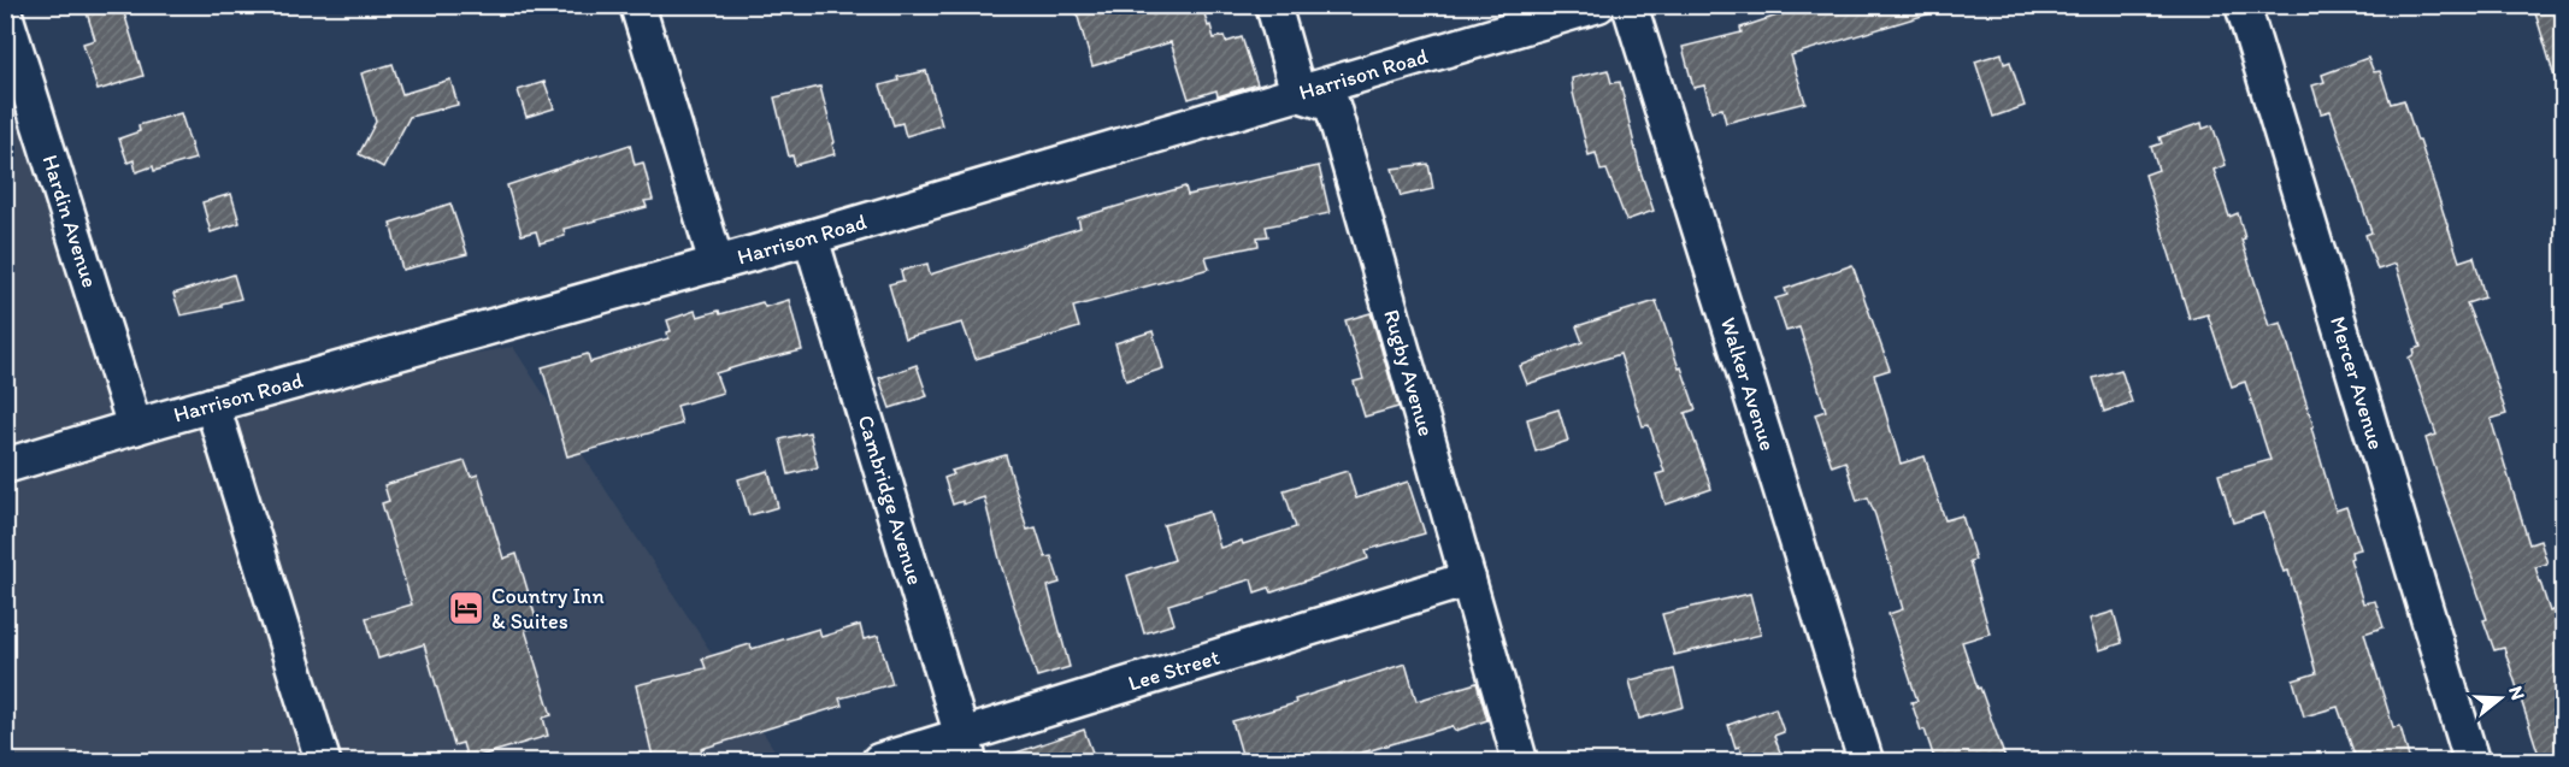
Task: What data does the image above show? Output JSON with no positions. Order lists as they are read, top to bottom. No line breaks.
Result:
{"streets":{"street":["Harrison Road","Hardin Avenue","Rugby Avenue","Walker Avenue","Mercer Avenue","Cambridge Avenue","Lee Street"]},"crossings":[["Harrison Road","Hardin Avenue"],["Harrison Road","Rugby Avenue"],["Harrison Road","Cambridge Avenue"],["Rugby Avenue","Lee Street"],["Cambridge Avenue","Lee Street"]],"places":{"hotel":["Country Inn & Suites"]},"north":"right"}
